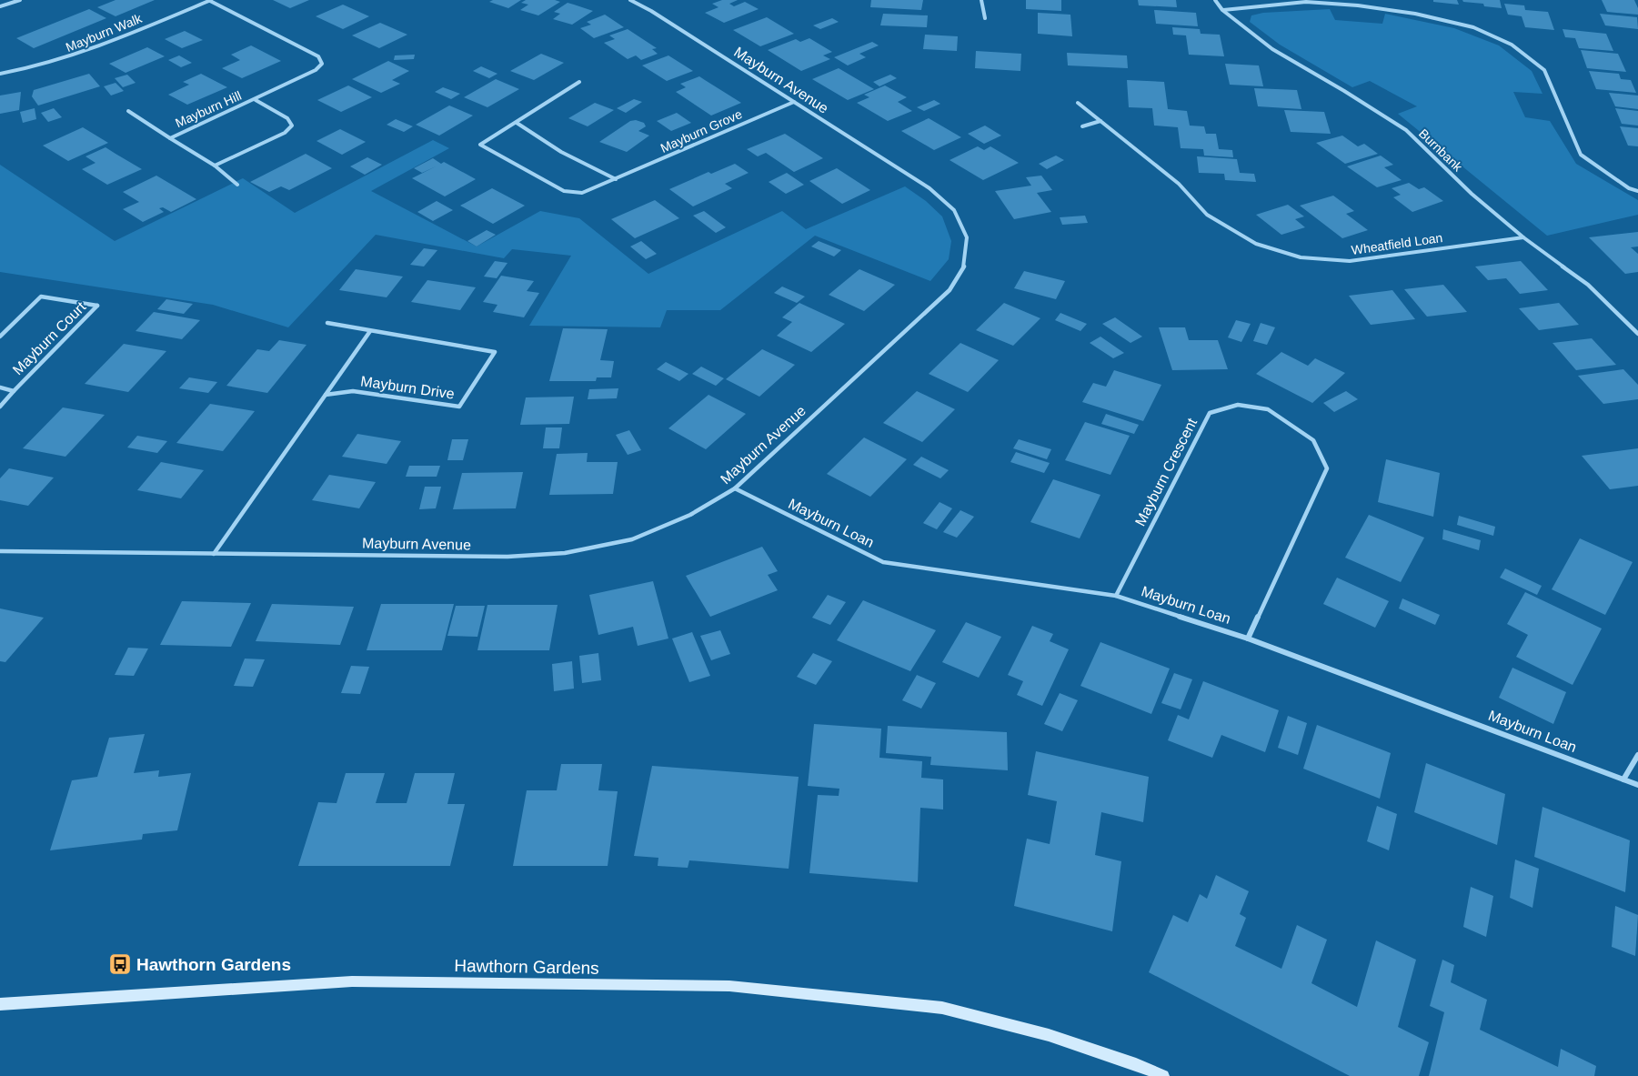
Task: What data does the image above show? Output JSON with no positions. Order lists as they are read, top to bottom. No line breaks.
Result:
{"streets":{"main road":["Hawthorn Gardens"],"street":["Mayburn Walk","Mayburn Avenue","Mayburn Hill","Mayburn Grove","Burnbank","Wheatfield Loan","Mayburn Court","Mayburn Drive","Mayburn Crescent","Mayburn Loan"]},"crossings":[["Mayburn Walk","Mayburn Hill"],["Mayburn Avenue","Mayburn Grove"],["Mayburn Avenue","Mayburn Drive"],["Mayburn Avenue","Mayburn Loan"],["Burnbank","Wheatfield Loan"],["Mayburn Crescent","Mayburn Loan"]],"places":{"bus stop":["Hawthorn Gardens"]}}
